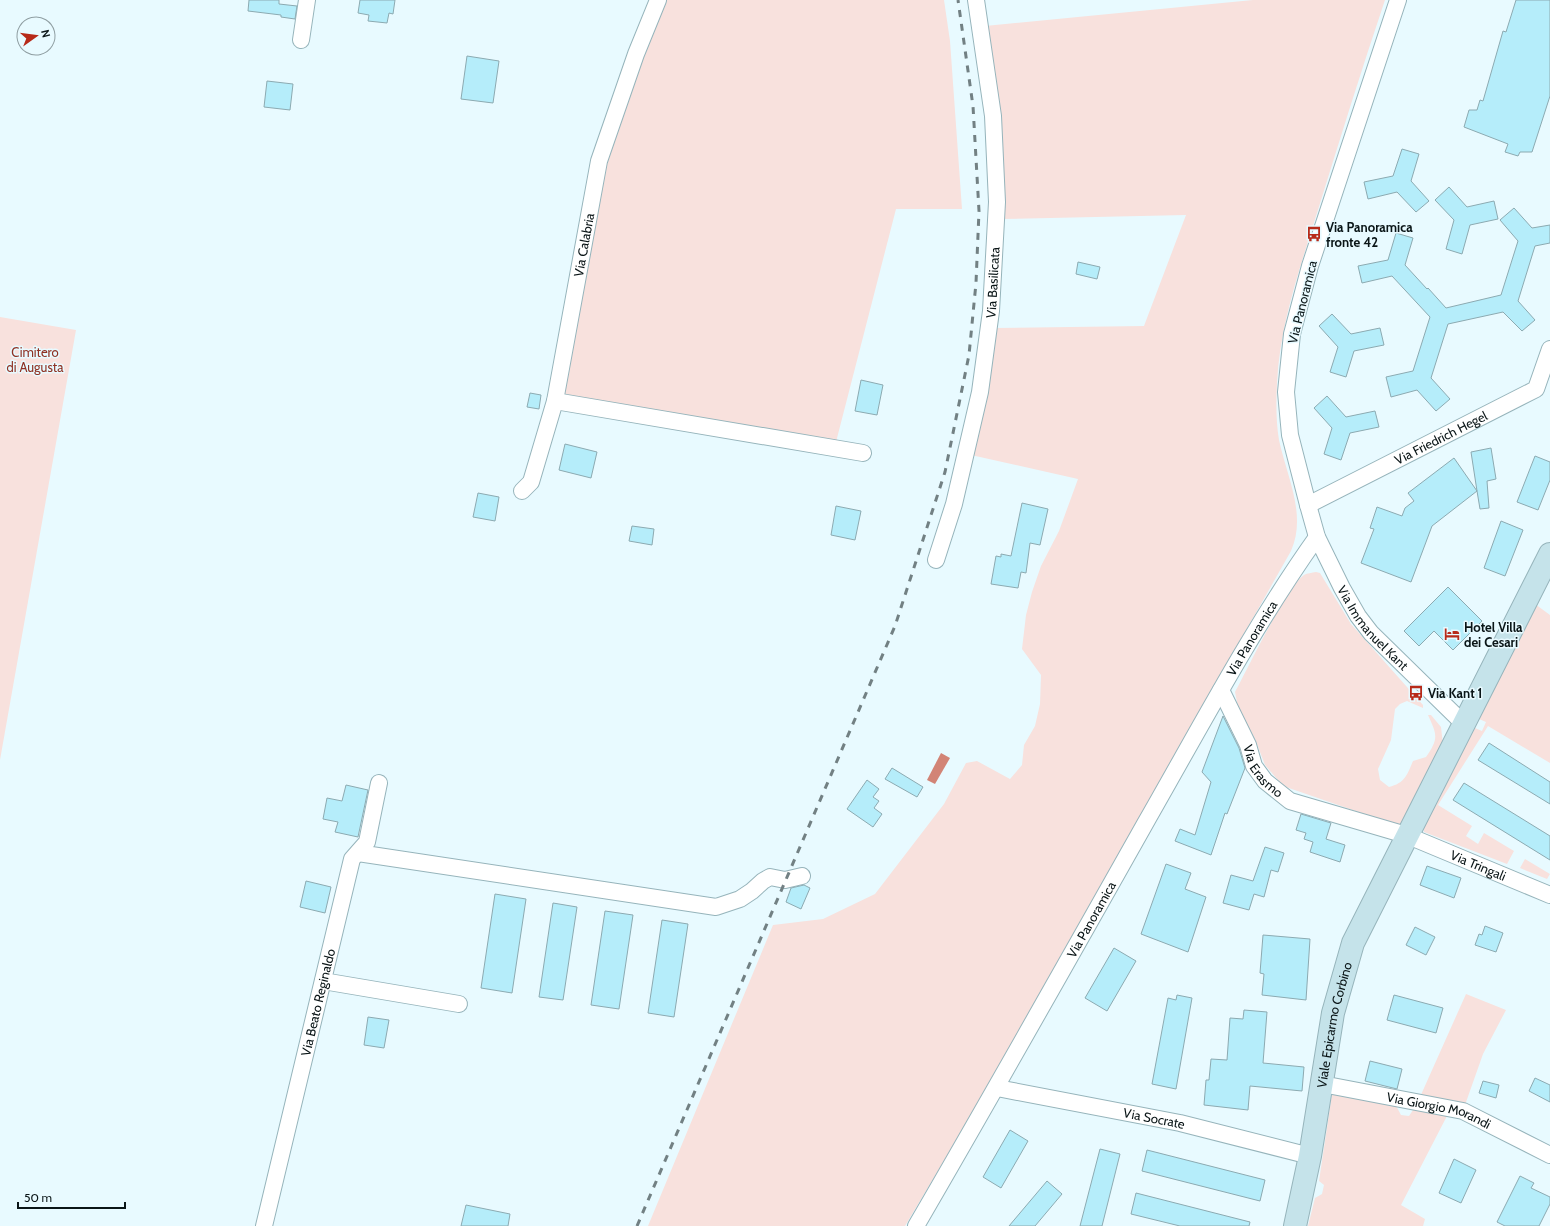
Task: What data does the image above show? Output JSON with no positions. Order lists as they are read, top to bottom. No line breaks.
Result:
{"streets":{"main road":["Viale Epicarmo Corbino"],"street":["Via Calabria","Via Basilicata","Via Panoramica","Via Friedrich Hegel","Via Immanuel Kant","Via Erasmo","Via Tringali","Via Beato Reginaldo","Via Giorgio Morandi","Via Socrate"]},"crossings":[["Via Panoramica","Via Friedrich Hegel"],["Via Panoramica","Via Immanuel Kant"],["Via Panoramica","Via Erasmo"],["Via Panoramica","Via Socrate"],["Via Immanuel Kant","Viale Epicarmo Corbino"],["Via Erasmo","Via Tringali"],["Via Erasmo","Viale Epicarmo Corbino"],["Via Tringali","Viale Epicarmo Corbino"],["Viale Epicarmo Corbino","Via Giorgio Morandi"],["Viale Epicarmo Corbino","Via Socrate"]],"parks":["Cimitero di Augusta"],"places":{"bus stop":["Via Panoramica fronte 42","Via Kant 1"],"hotel":["Hotel Villa dei Cesari"]},"scale_bar":"50 m","north":"right"}
